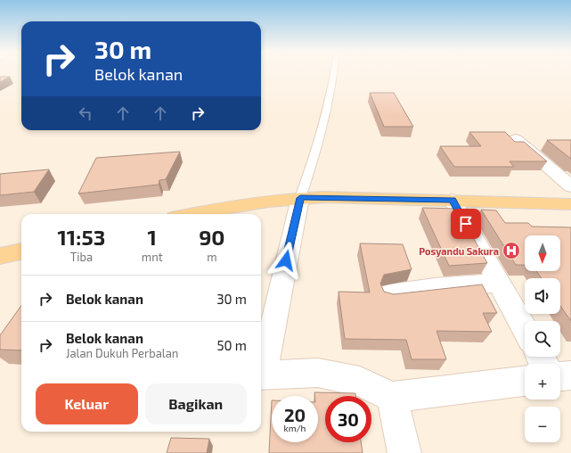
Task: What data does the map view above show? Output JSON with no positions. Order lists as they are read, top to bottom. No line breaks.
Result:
{"places":{"hospital":["Posyandu Sakura"]},"north":"bottom","page":{"turn":["30 m","Belok kanan"],"eta":["11:53","Tiba","1","mnt","90","m"],"map_buttons":["+","−"],"list":[{"name":"Belok kanan","value":"30 m"},{"name":"Belok kanan","note":"Jalan Dukuh Perbalan","value":"50 m"}],"buttons":["Keluar","Bagikan"],"speed":"20 km/h","limit":"30"}}
